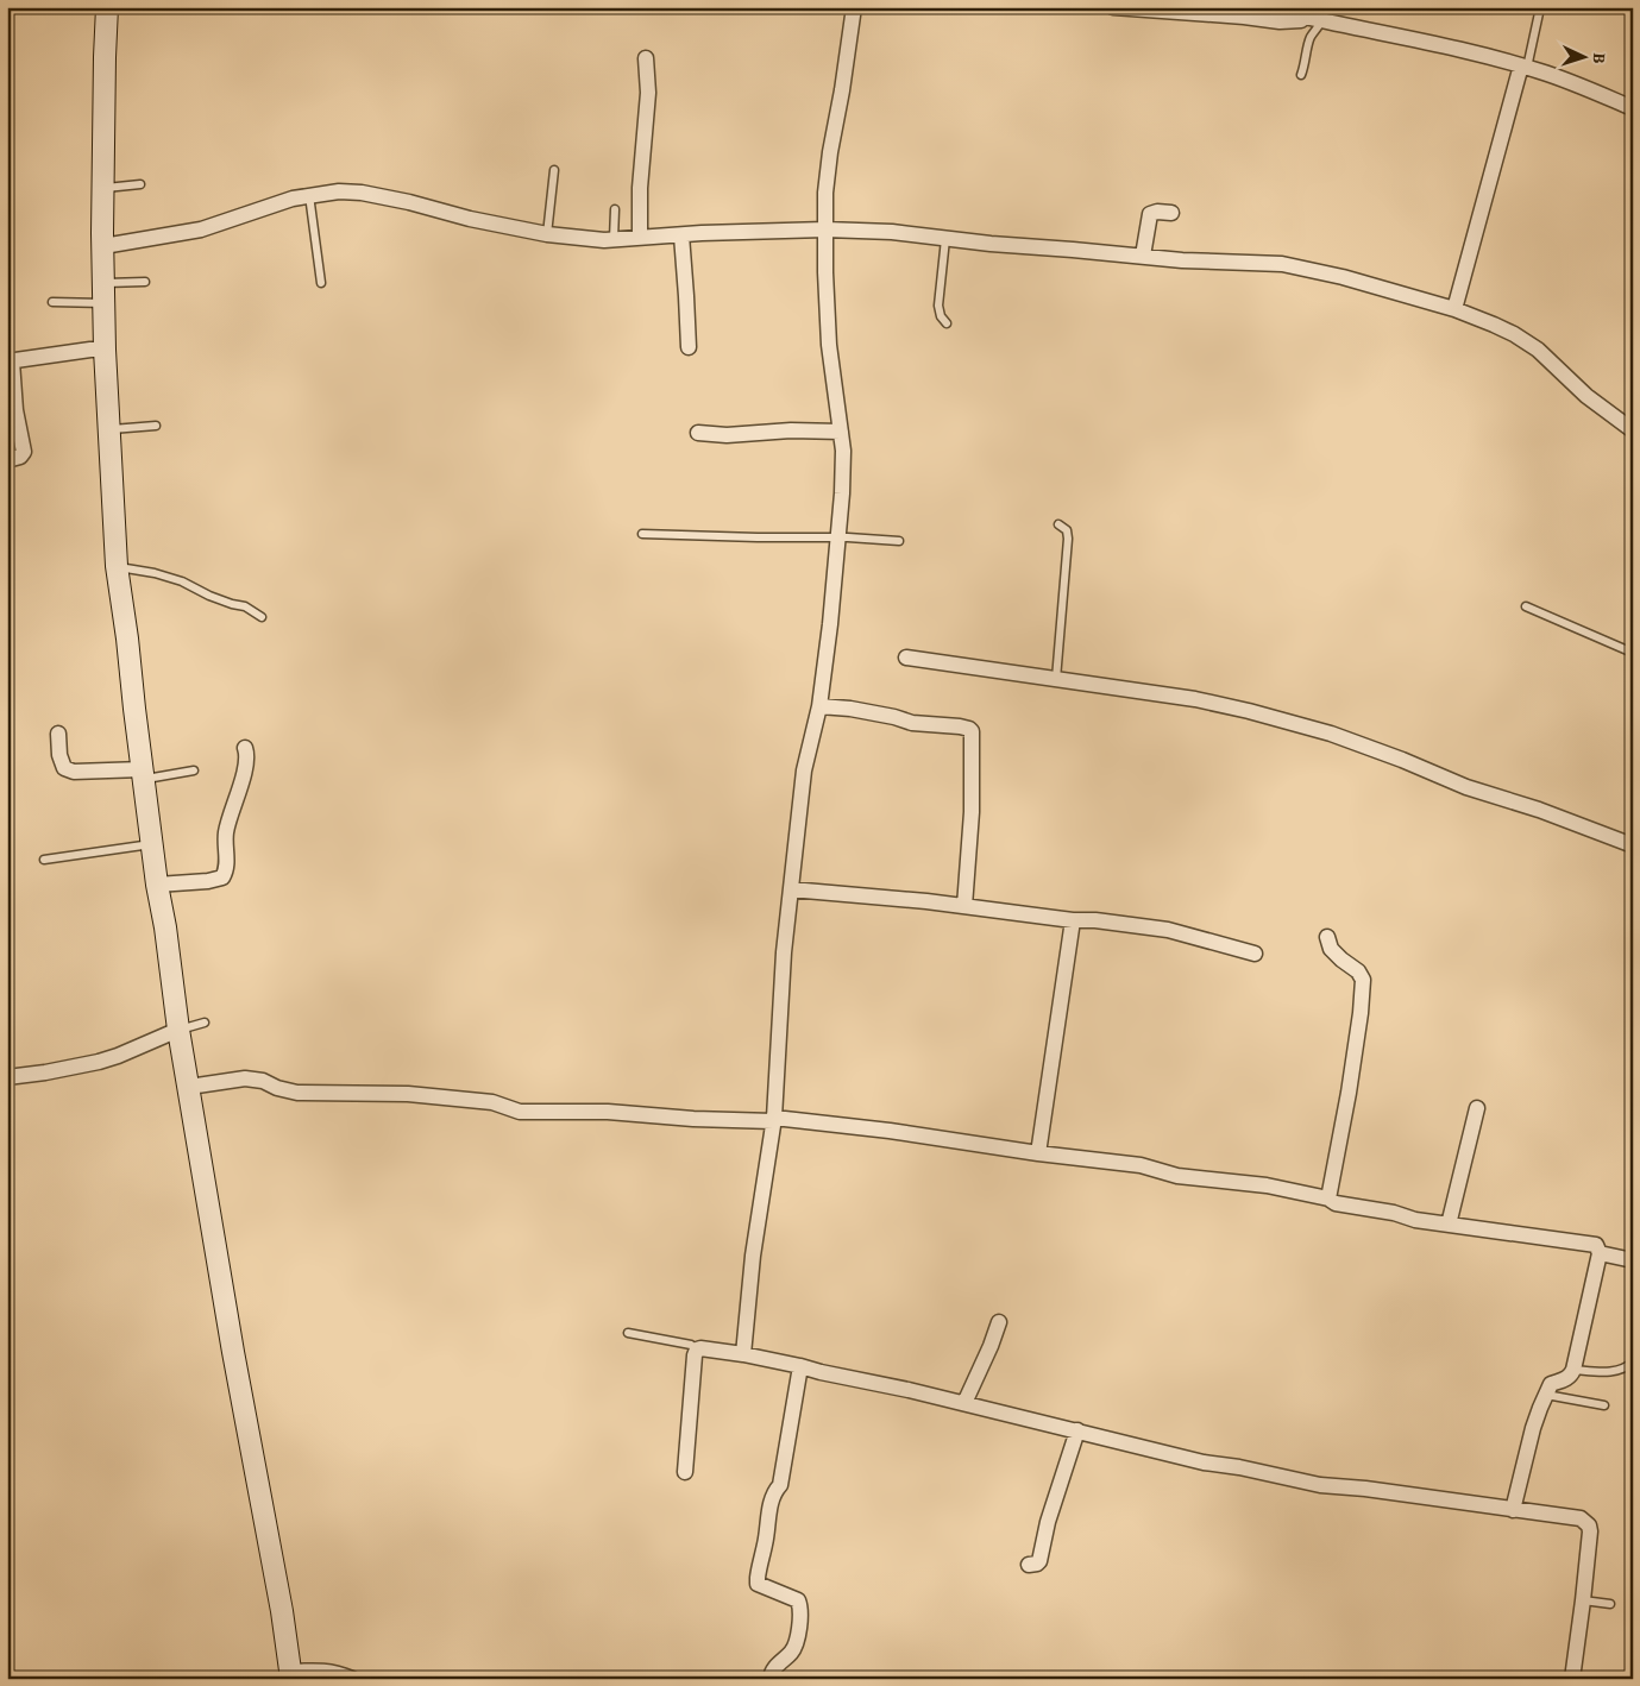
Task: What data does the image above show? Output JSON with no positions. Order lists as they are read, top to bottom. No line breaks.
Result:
{"north":"right"}
